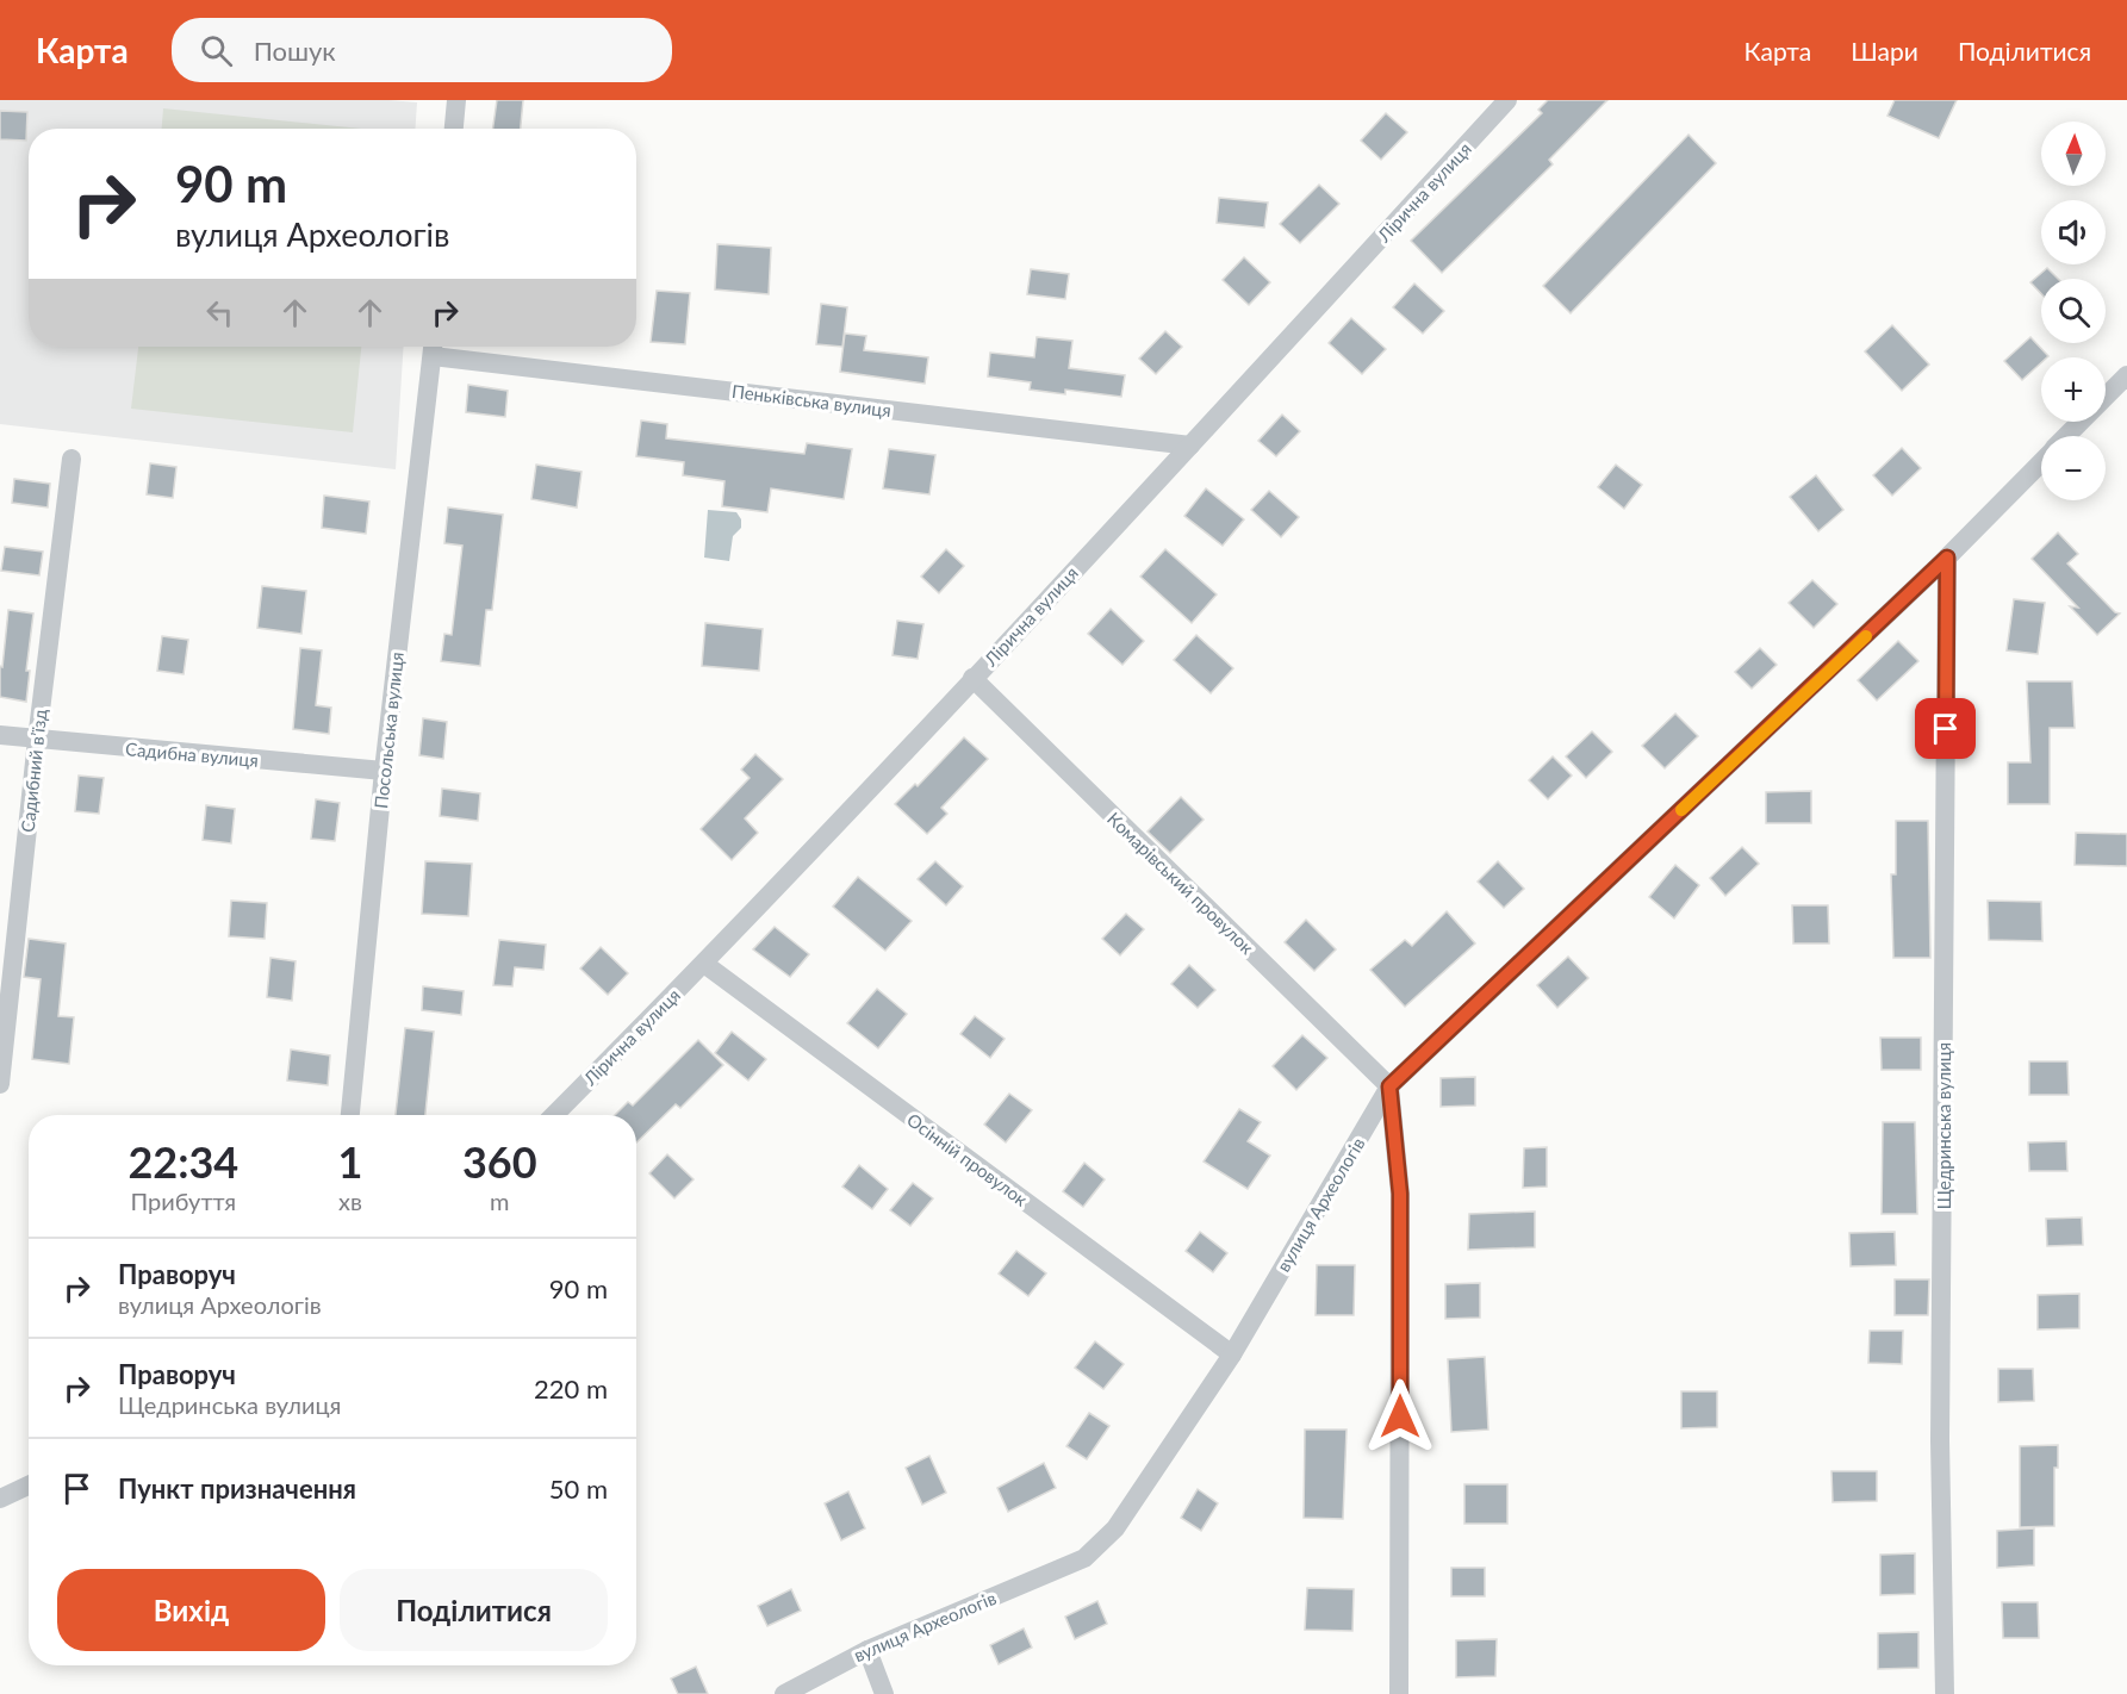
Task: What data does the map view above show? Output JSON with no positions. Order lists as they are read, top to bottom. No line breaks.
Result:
{"streets":{"street":["Лірична вулиця","Пеньківська вулиця","Посольська вулиця","Садибна вулиця","Садибний в’їзд","Комарівський провулок","Щедринська вулиця","Осінній провулок","вулиця Археологів"]},"crossings":[["Лірична вулиця","Пеньківська вулиця"],["Лірична вулиця","Комарівський провулок"],["Лірична вулиця","Осінній провулок"],["Пеньківська вулиця","Посольська вулиця"],["Посольська вулиця","Садибна вулиця"],["Садибна вулиця","Садибний в’їзд"],["Комарівський провулок","вулиця Археологів"],["Щедринська вулиця","вулиця Археологів"],["Осінній провулок","вулиця Археологів"]],"north":"top","page":{"header":"Карта","search":"Пошук","nav":["Карта","Шари","Поділитися"],"map_buttons":["+","−"],"turn":["90 m","вулиця Археологів"],"eta":["22:34","Прибуття","1","хв","360","m"],"list":[{"name":"Праворуч","note":"вулиця Археологів","value":"90 m"},{"name":"Праворуч","note":"Щедринська вулиця","value":"220 m"},{"name":"Пункт призначення","value":"50 m"}],"buttons":["Вихід","Поділитися"]}}
